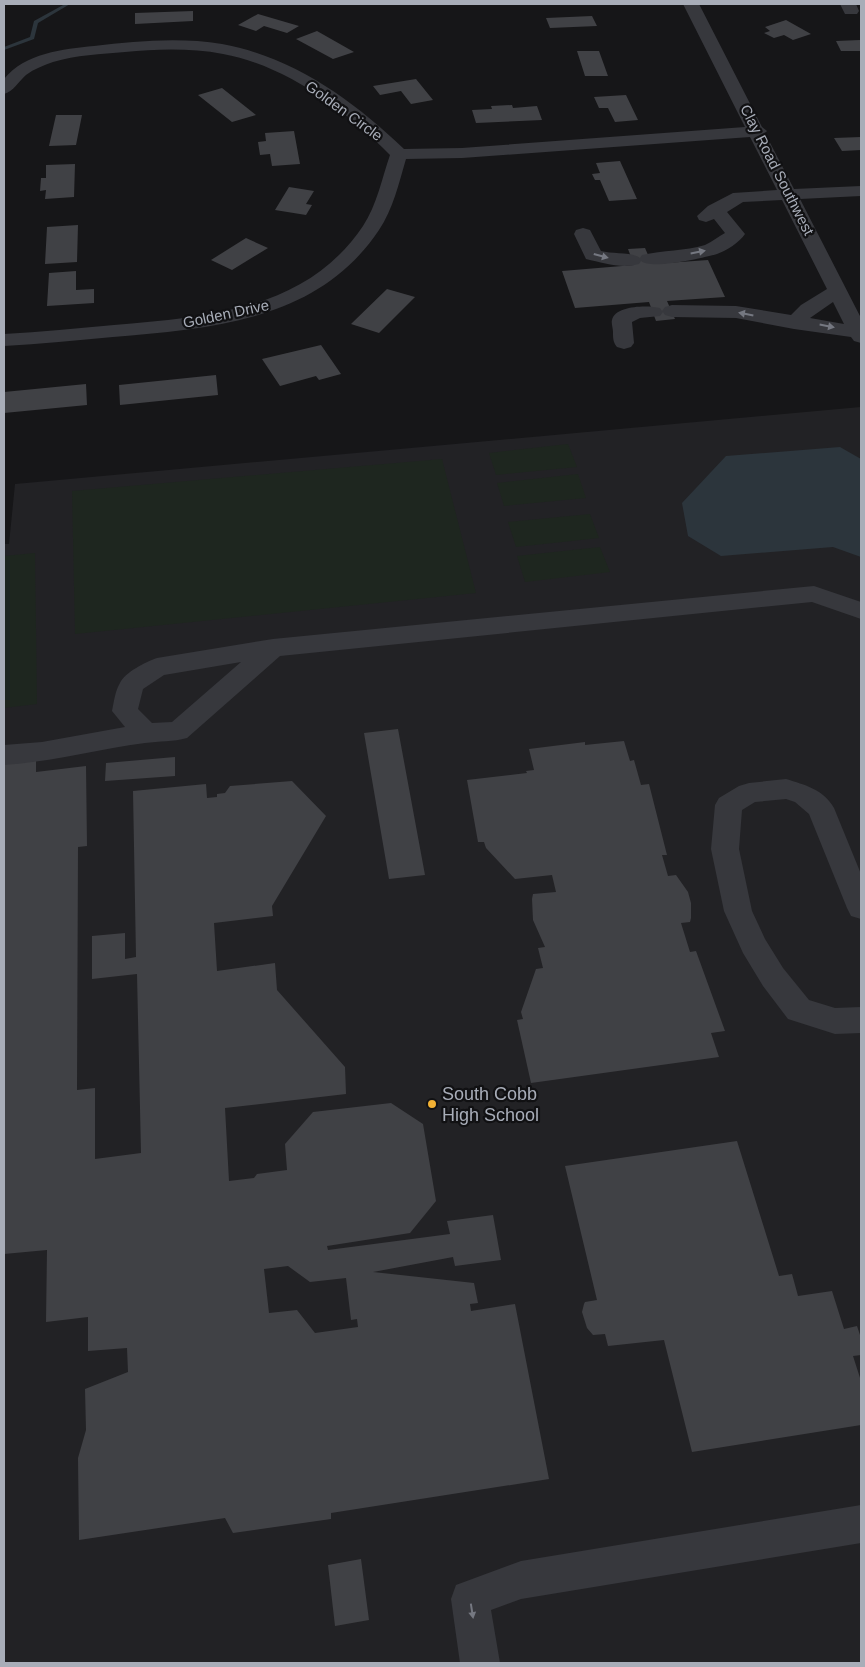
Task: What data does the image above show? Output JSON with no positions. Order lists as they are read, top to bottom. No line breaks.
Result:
{"streets":{"street":["Golden Circle","Clay Road Southwest","Golden Drive"]},"crossings":[["Golden Circle","Clay Road Southwest"],["Golden Circle","Golden Drive"]],"places":["South Cobb High School"]}
